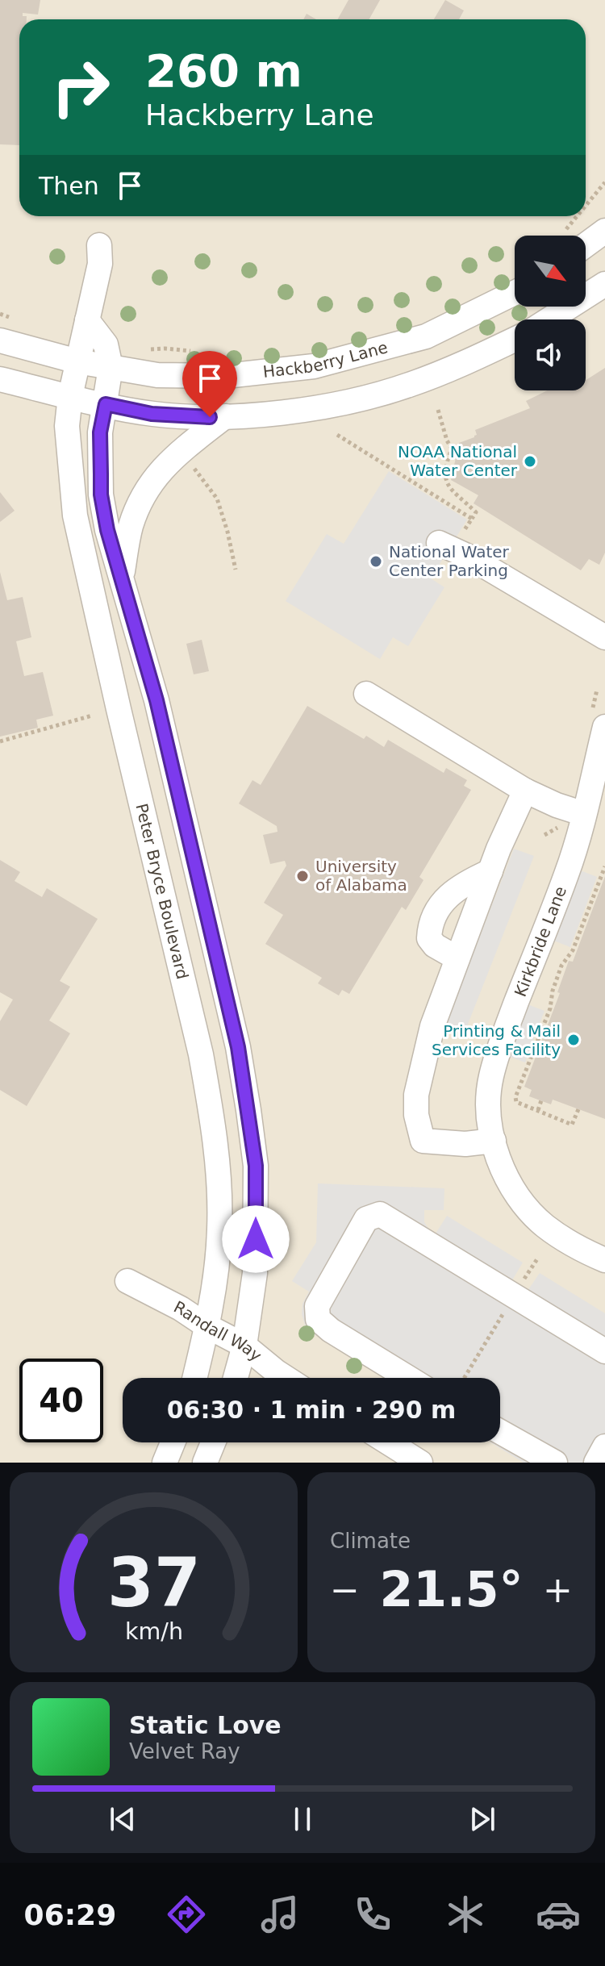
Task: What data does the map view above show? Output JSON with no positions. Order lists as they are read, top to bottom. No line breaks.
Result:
{"streets":{"street":["Hackberry Lane","Peter Bryce Boulevard","Kirkbride Lane","Randall Way"]},"crossings":[["Hackberry Lane","Peter Bryce Boulevard"],["Peter Bryce Boulevard","Randall Way"]],"places":["NOAA National Water Center","National Water Center Parking","University of Alabama","Printing & Mail Services Facility"],"north":"bottom right","page":{"turn":["260 m","Hackberry Lane"],"then":"Then","limit":"40","trip":"06:30 · 1 min · 290 m","tile":"Climate","heat":["−","21.5°","+"],"song":["Static Love","Velvet Ray"],"tabs":"06:29","gauge":["37","km/h"]}}
